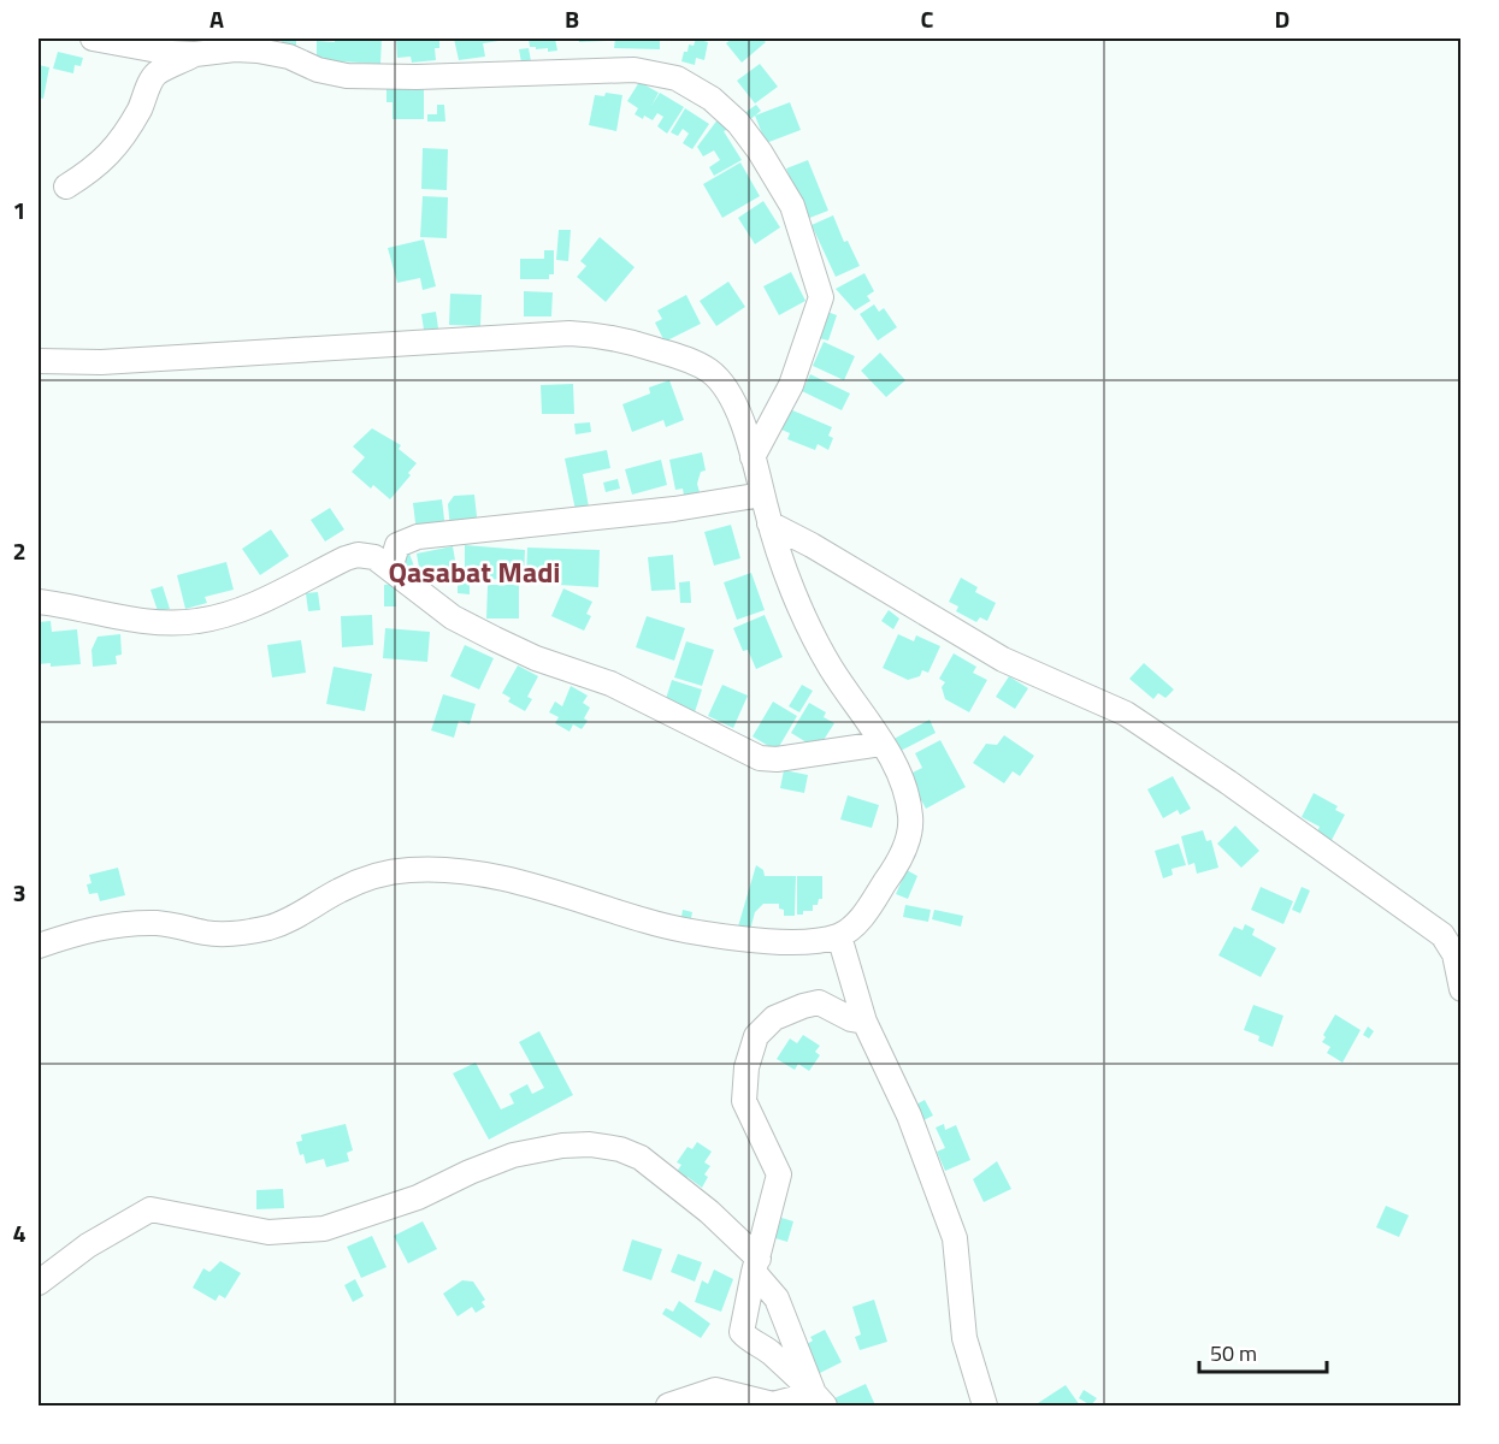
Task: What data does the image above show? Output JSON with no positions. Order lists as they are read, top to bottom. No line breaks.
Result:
{"districts":["Qasabat Madi"],"scale_bar":"50 m","grid":{"columns":["A","B","C","D"],"rows":["1","2","3","4"]}}
